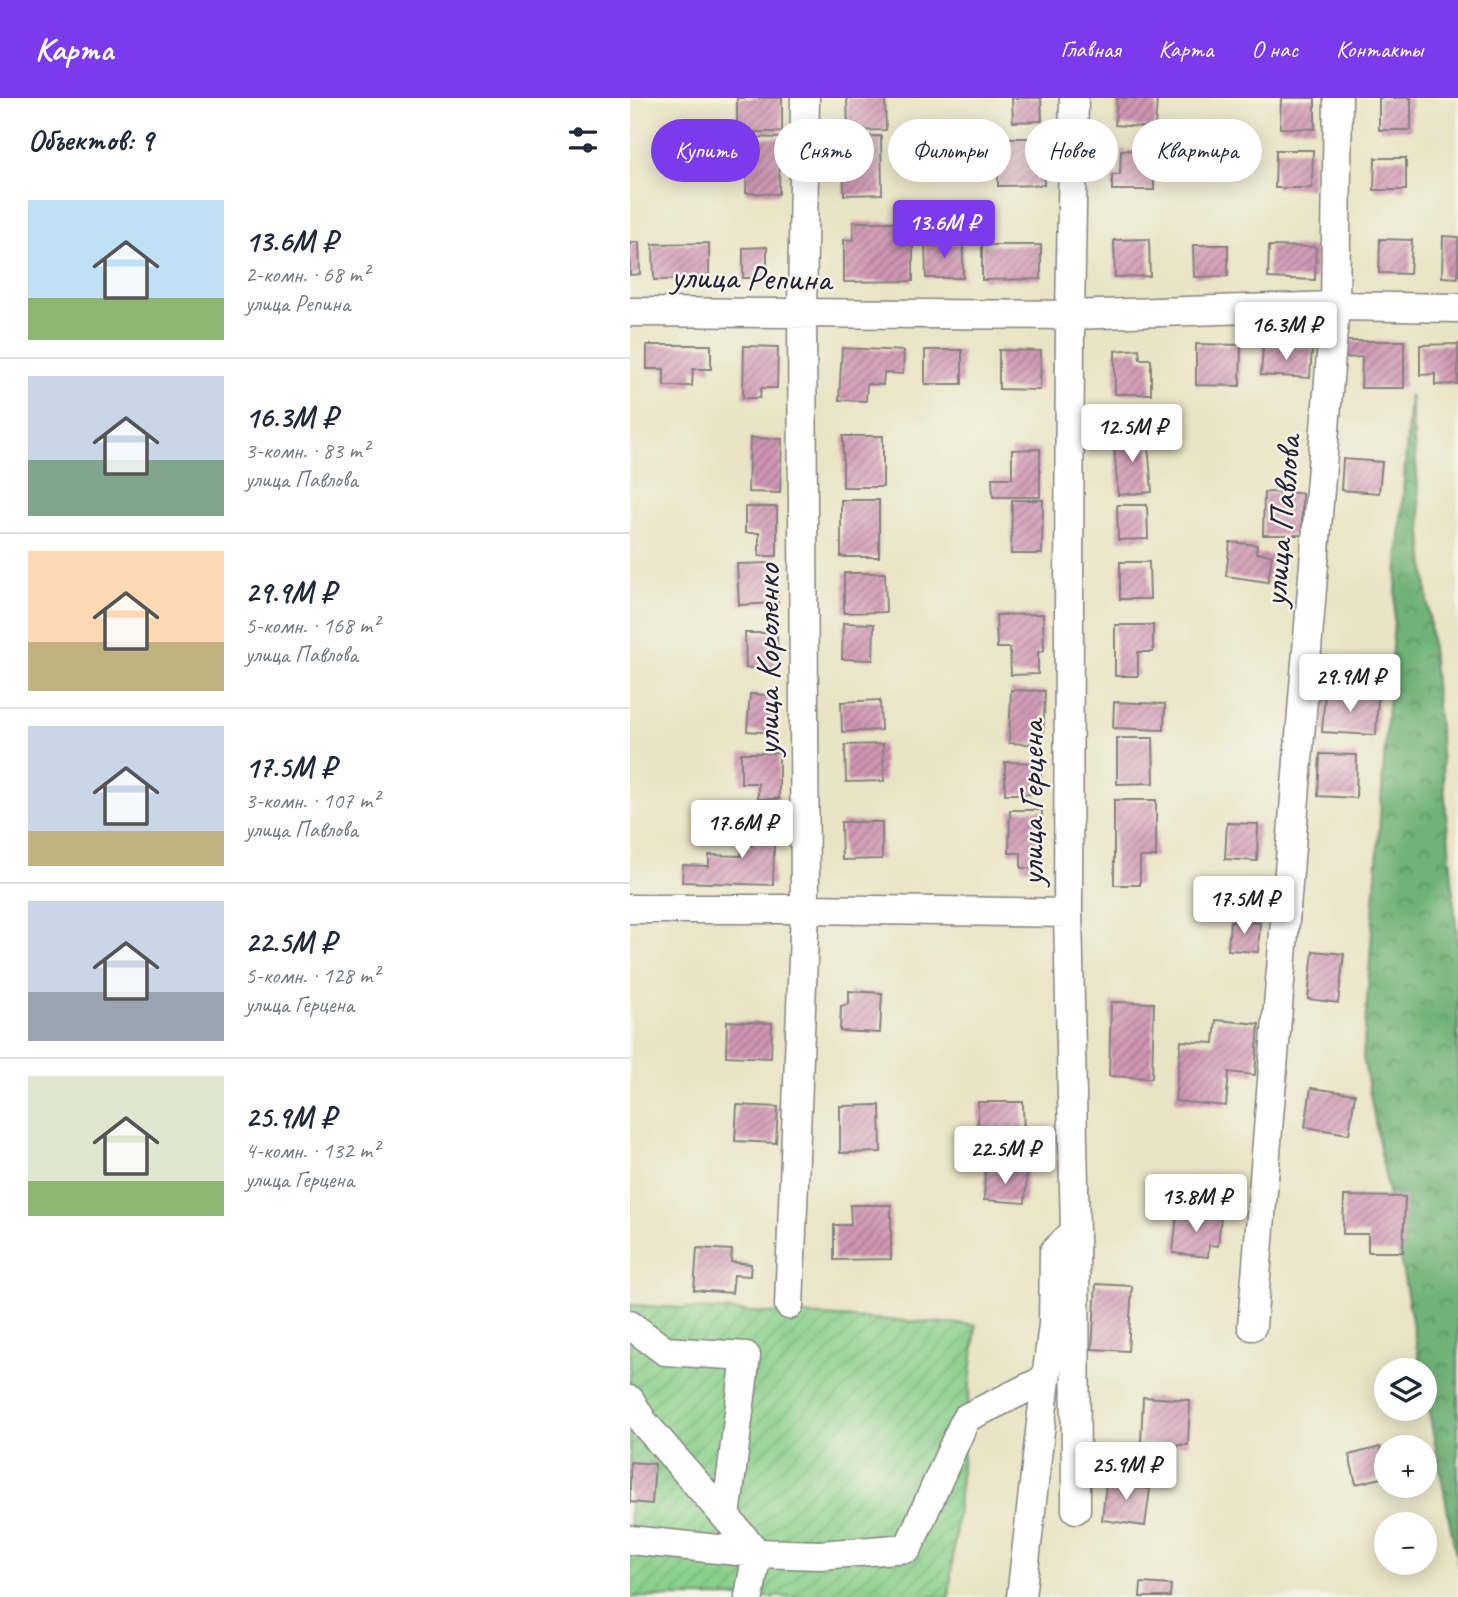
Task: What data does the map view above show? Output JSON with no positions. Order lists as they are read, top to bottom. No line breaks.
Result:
{"streets":{"street":["улица Репина","улица Павлова","улица Короленко","улица Герцена"]},"crossings":[["улица Репина","улица Павлова"],["улица Репина","улица Короленко"],["улица Репина","улица Герцена"]],"page":{"header":"Карта","nav":["Главная","Карта","О нас","Контакты"],"heading":"Объектов: 9","chip":["Купить","Снять","Фильтры","Новое","Квартира"],"list":[{"name":"13.6M ₽","note":"2-комн. · 68 m² · улица Репина"},{"name":"16.3M ₽","note":"3-комн. · 83 m² · улица Павлова"},{"name":"29.9M ₽","note":"5-комн. · 168 m² · улица Павлова"},{"name":"17.5M ₽","note":"3-комн. · 107 m² · улица Павлова"},{"name":"22.5M ₽","note":"5-комн. · 128 m² · улица Герцена"},{"name":"25.9M ₽","note":"4-комн. · 132 m² · улица Герцена"}],"price":["13.6M ₽","16.3M ₽","12.5M ₽","29.9M ₽","17.6M ₽","17.5M ₽","22.5M ₽","13.8M ₽","25.9M ₽"],"map_buttons":["+","−"]}}
